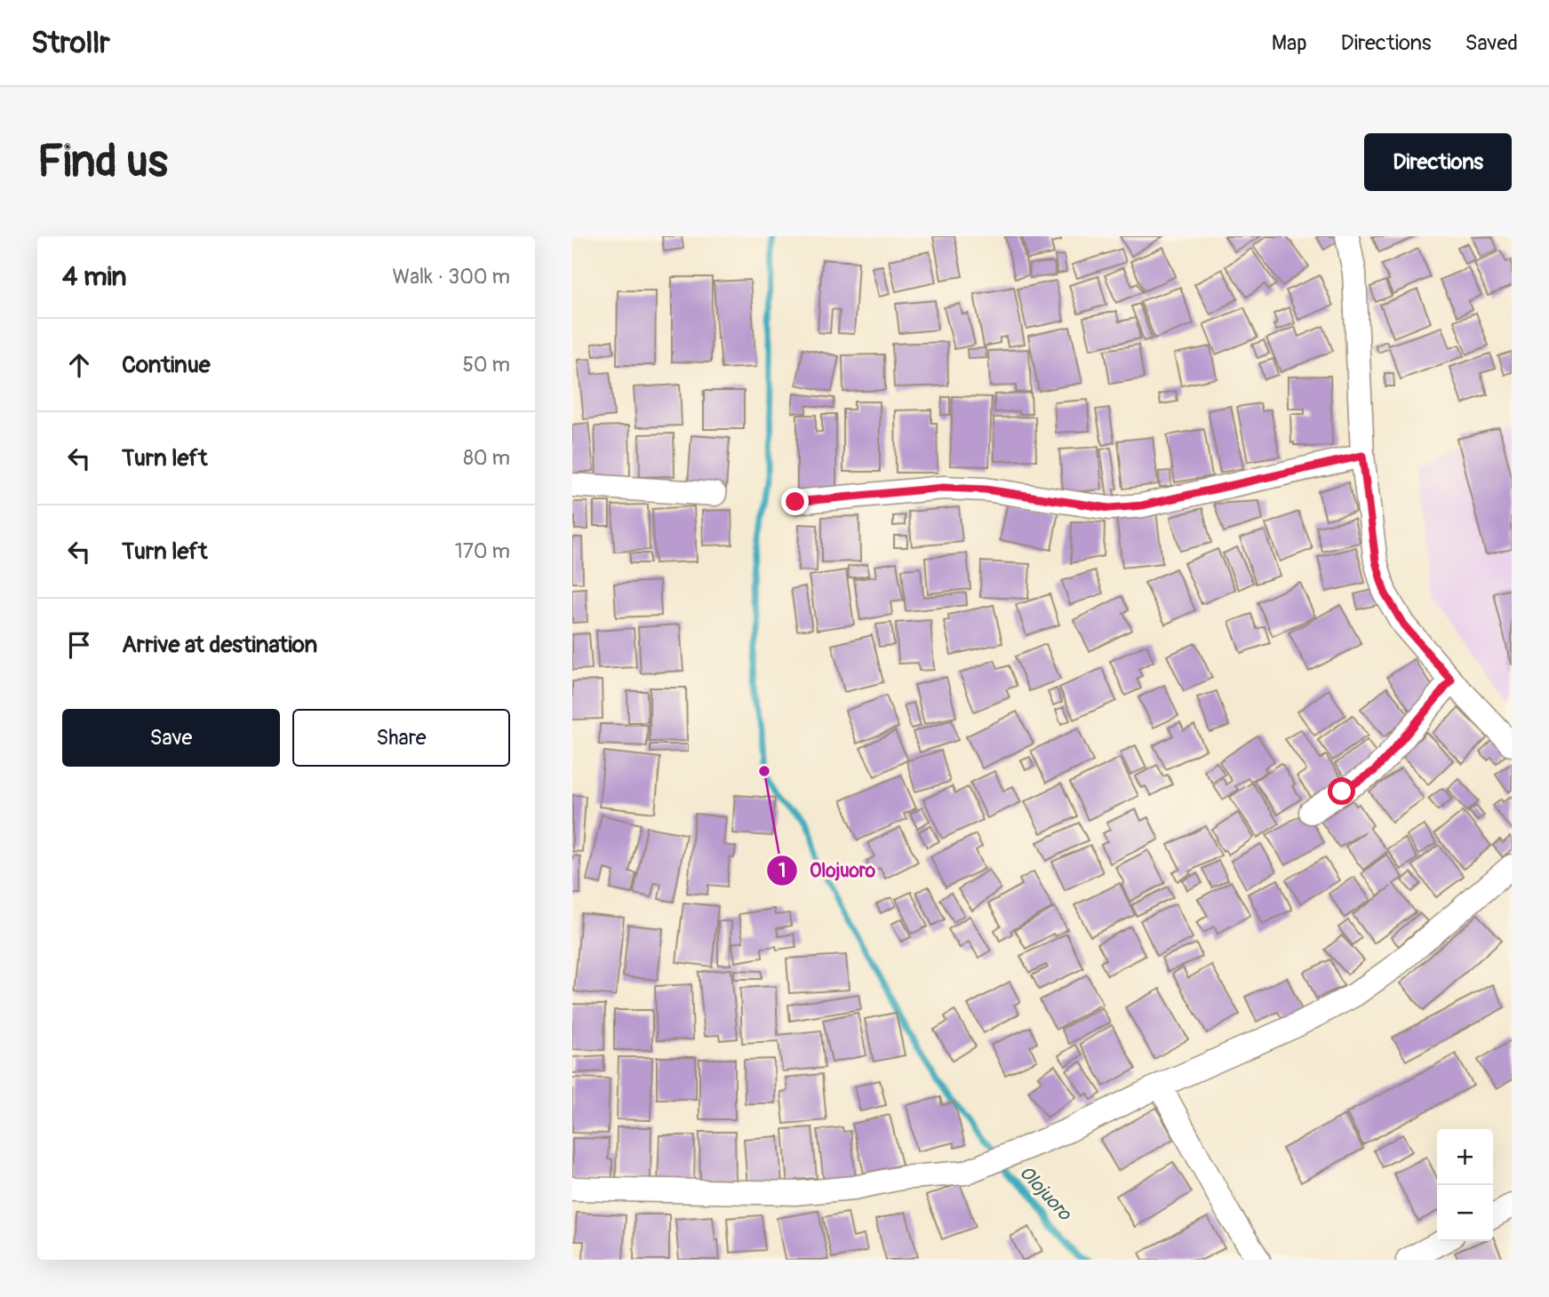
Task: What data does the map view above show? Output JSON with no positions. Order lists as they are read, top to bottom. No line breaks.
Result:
{"water":["Olojuoro"],"places":["Olojuoro"],"page":{"header":"Strollr","nav":["Map","Directions","Saved"],"buttons":["Directions",["Save","Share"]],"title":"Find us","heading":["4 min","Walk · 300 m"],"list":[["Continue","50 m"],["Turn left","80 m"],["Turn left","170 m"],"Arrive at destination"],"map_buttons":["+","−"]}}
